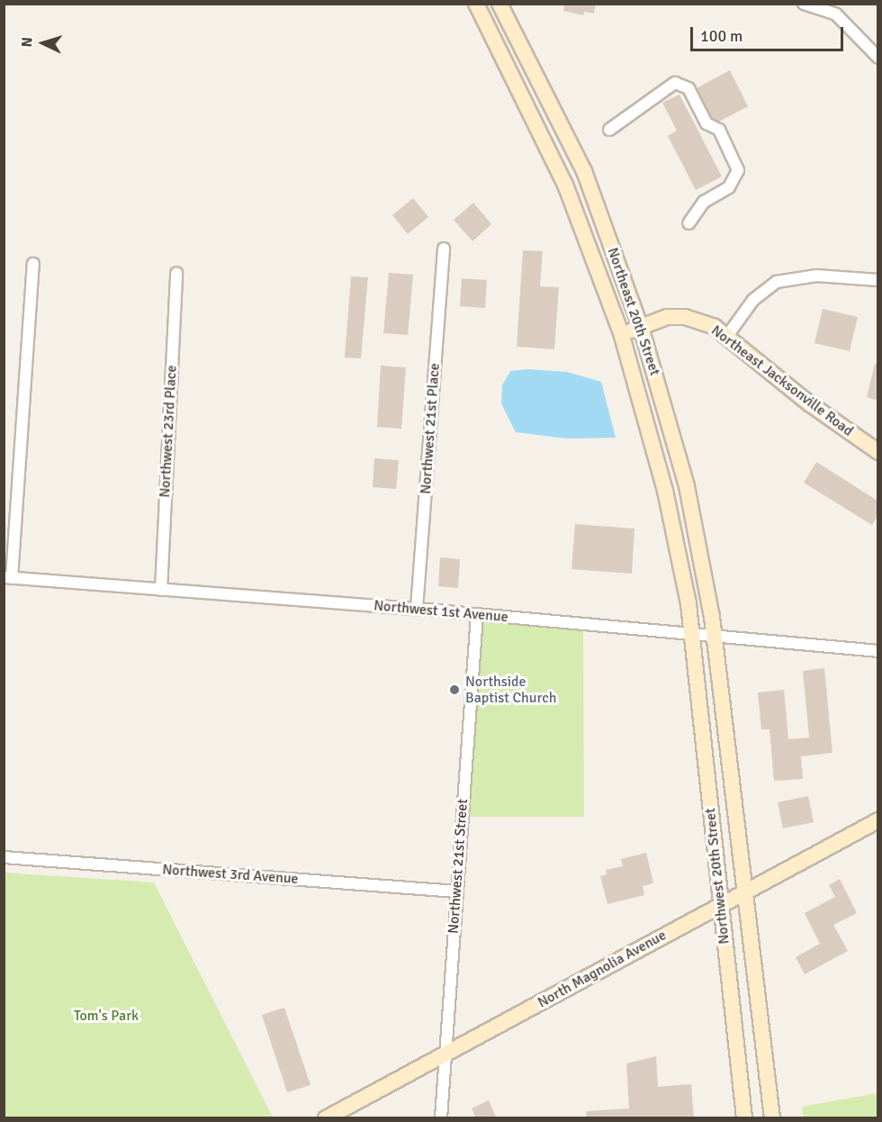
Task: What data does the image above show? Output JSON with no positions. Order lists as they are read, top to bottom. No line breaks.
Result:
{"streets":{"main road":["Northeast 20th Street","Northeast Jacksonville Road","Northwest 20th Street","North Magnolia Avenue"],"street":["Northwest 21st Place","Northwest 23rd Place","Northwest 1st Avenue","Northwest 21st Street","Northwest 3rd Avenue"]},"crossings":[["Northeast 20th Street","Northeast Jacksonville Road"],["Northeast 20th Street","Northwest 1st Avenue"],["Northeast 20th Street","Northwest 20th Street"],["Northwest 21st Place","Northwest 1st Avenue"],["Northwest 23rd Place","Northwest 1st Avenue"],["Northwest 1st Avenue","Northwest 21st Street"],["Northwest 1st Avenue","Northwest 20th Street"],["Northwest 21st Street","Northwest 3rd Avenue"],["Northwest 21st Street","North Magnolia Avenue"],["Northwest 20th Street","North Magnolia Avenue"]],"parks":["Tom's Park"],"places":["Northside Baptist Church"],"scale_bar":"100 m","north":"left"}
